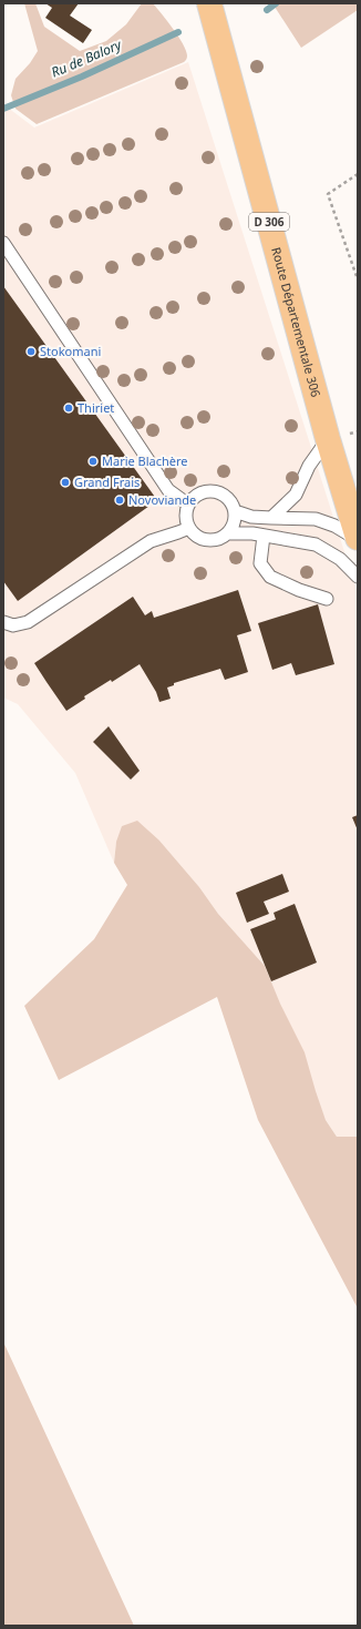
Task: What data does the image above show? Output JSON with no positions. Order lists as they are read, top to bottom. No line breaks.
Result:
{"streets":{"main road":["D 306","Route Départementale 306"]},"water":["Ru de Balory"],"places":["Stokomani","Thiriet","Marie Blachère","Grand Frais","Novoviande"]}
